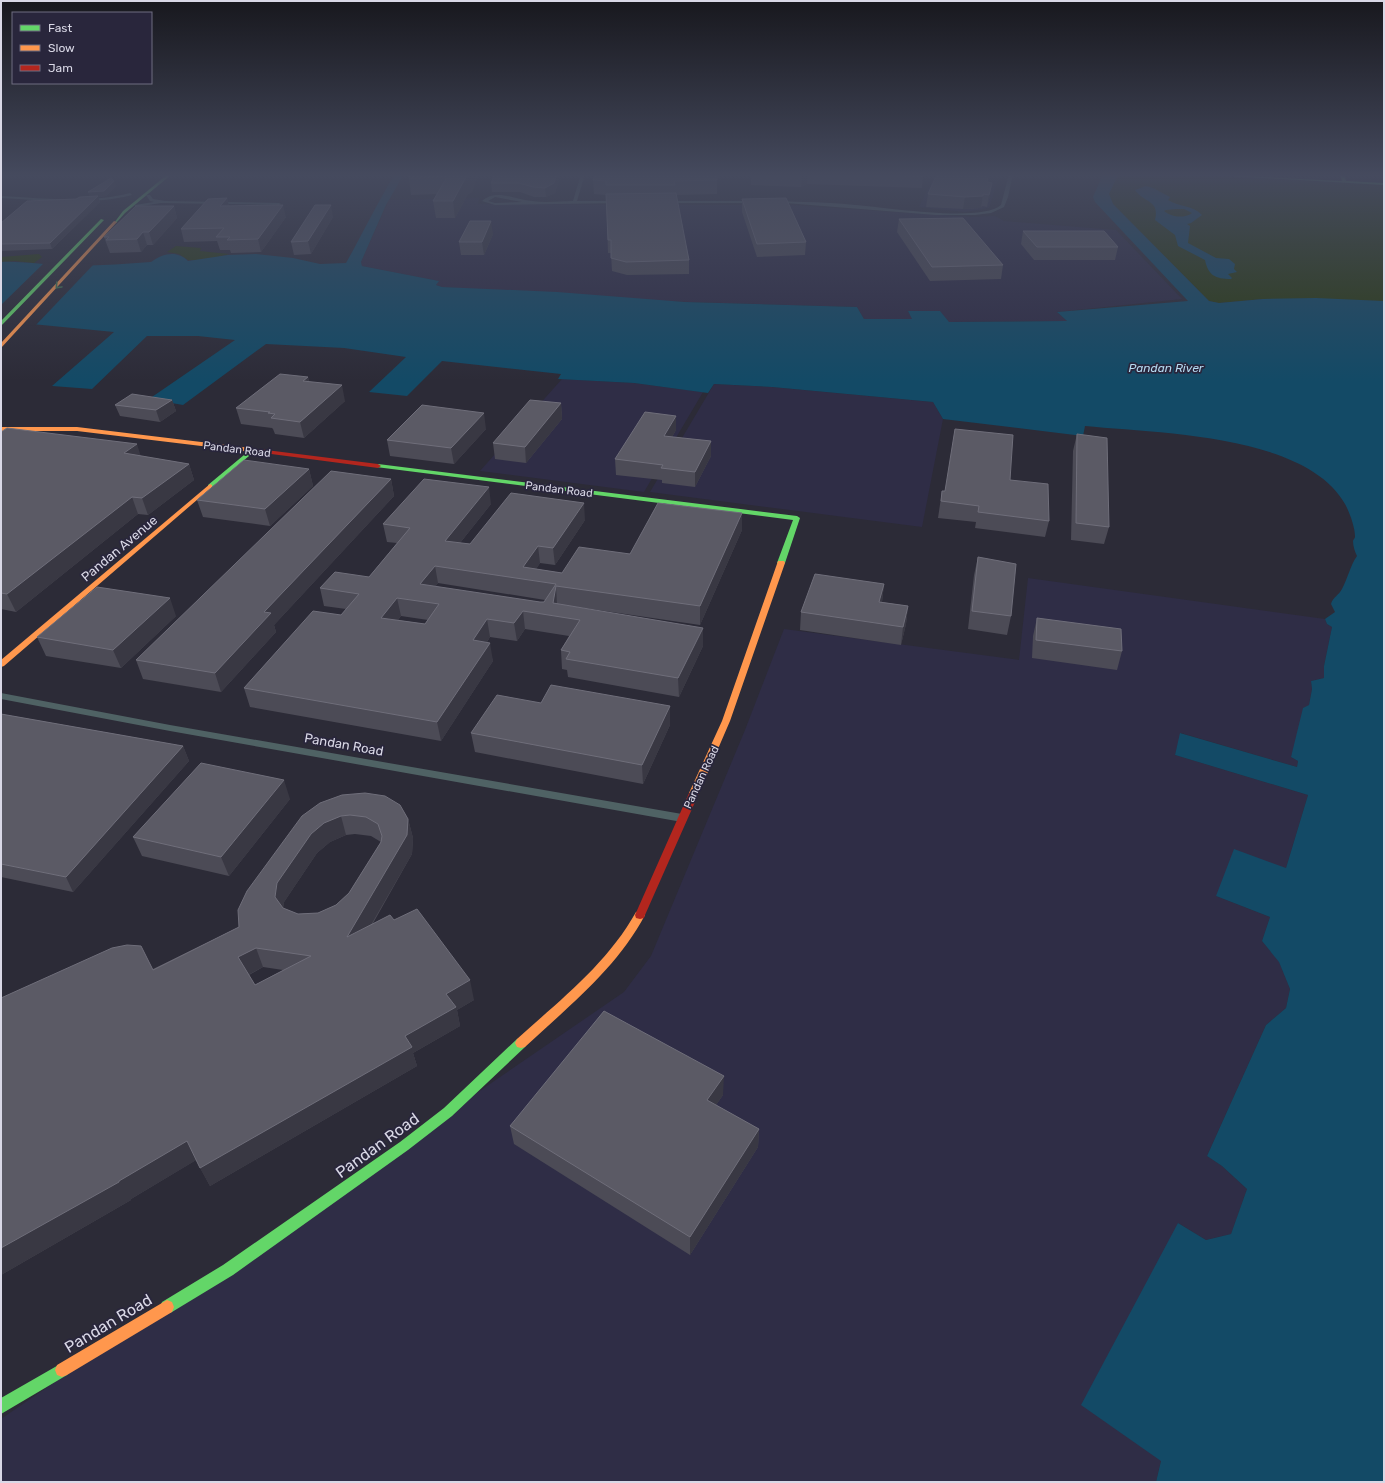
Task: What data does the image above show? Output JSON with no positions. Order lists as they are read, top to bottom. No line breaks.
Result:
{"streets":{"main road":["Pandan Road","Pandan Avenue"]},"crossings":[["Pandan Road","Pandan Avenue"]],"water":["Pandan River"],"legend":["Fast","Slow","Jam"]}
